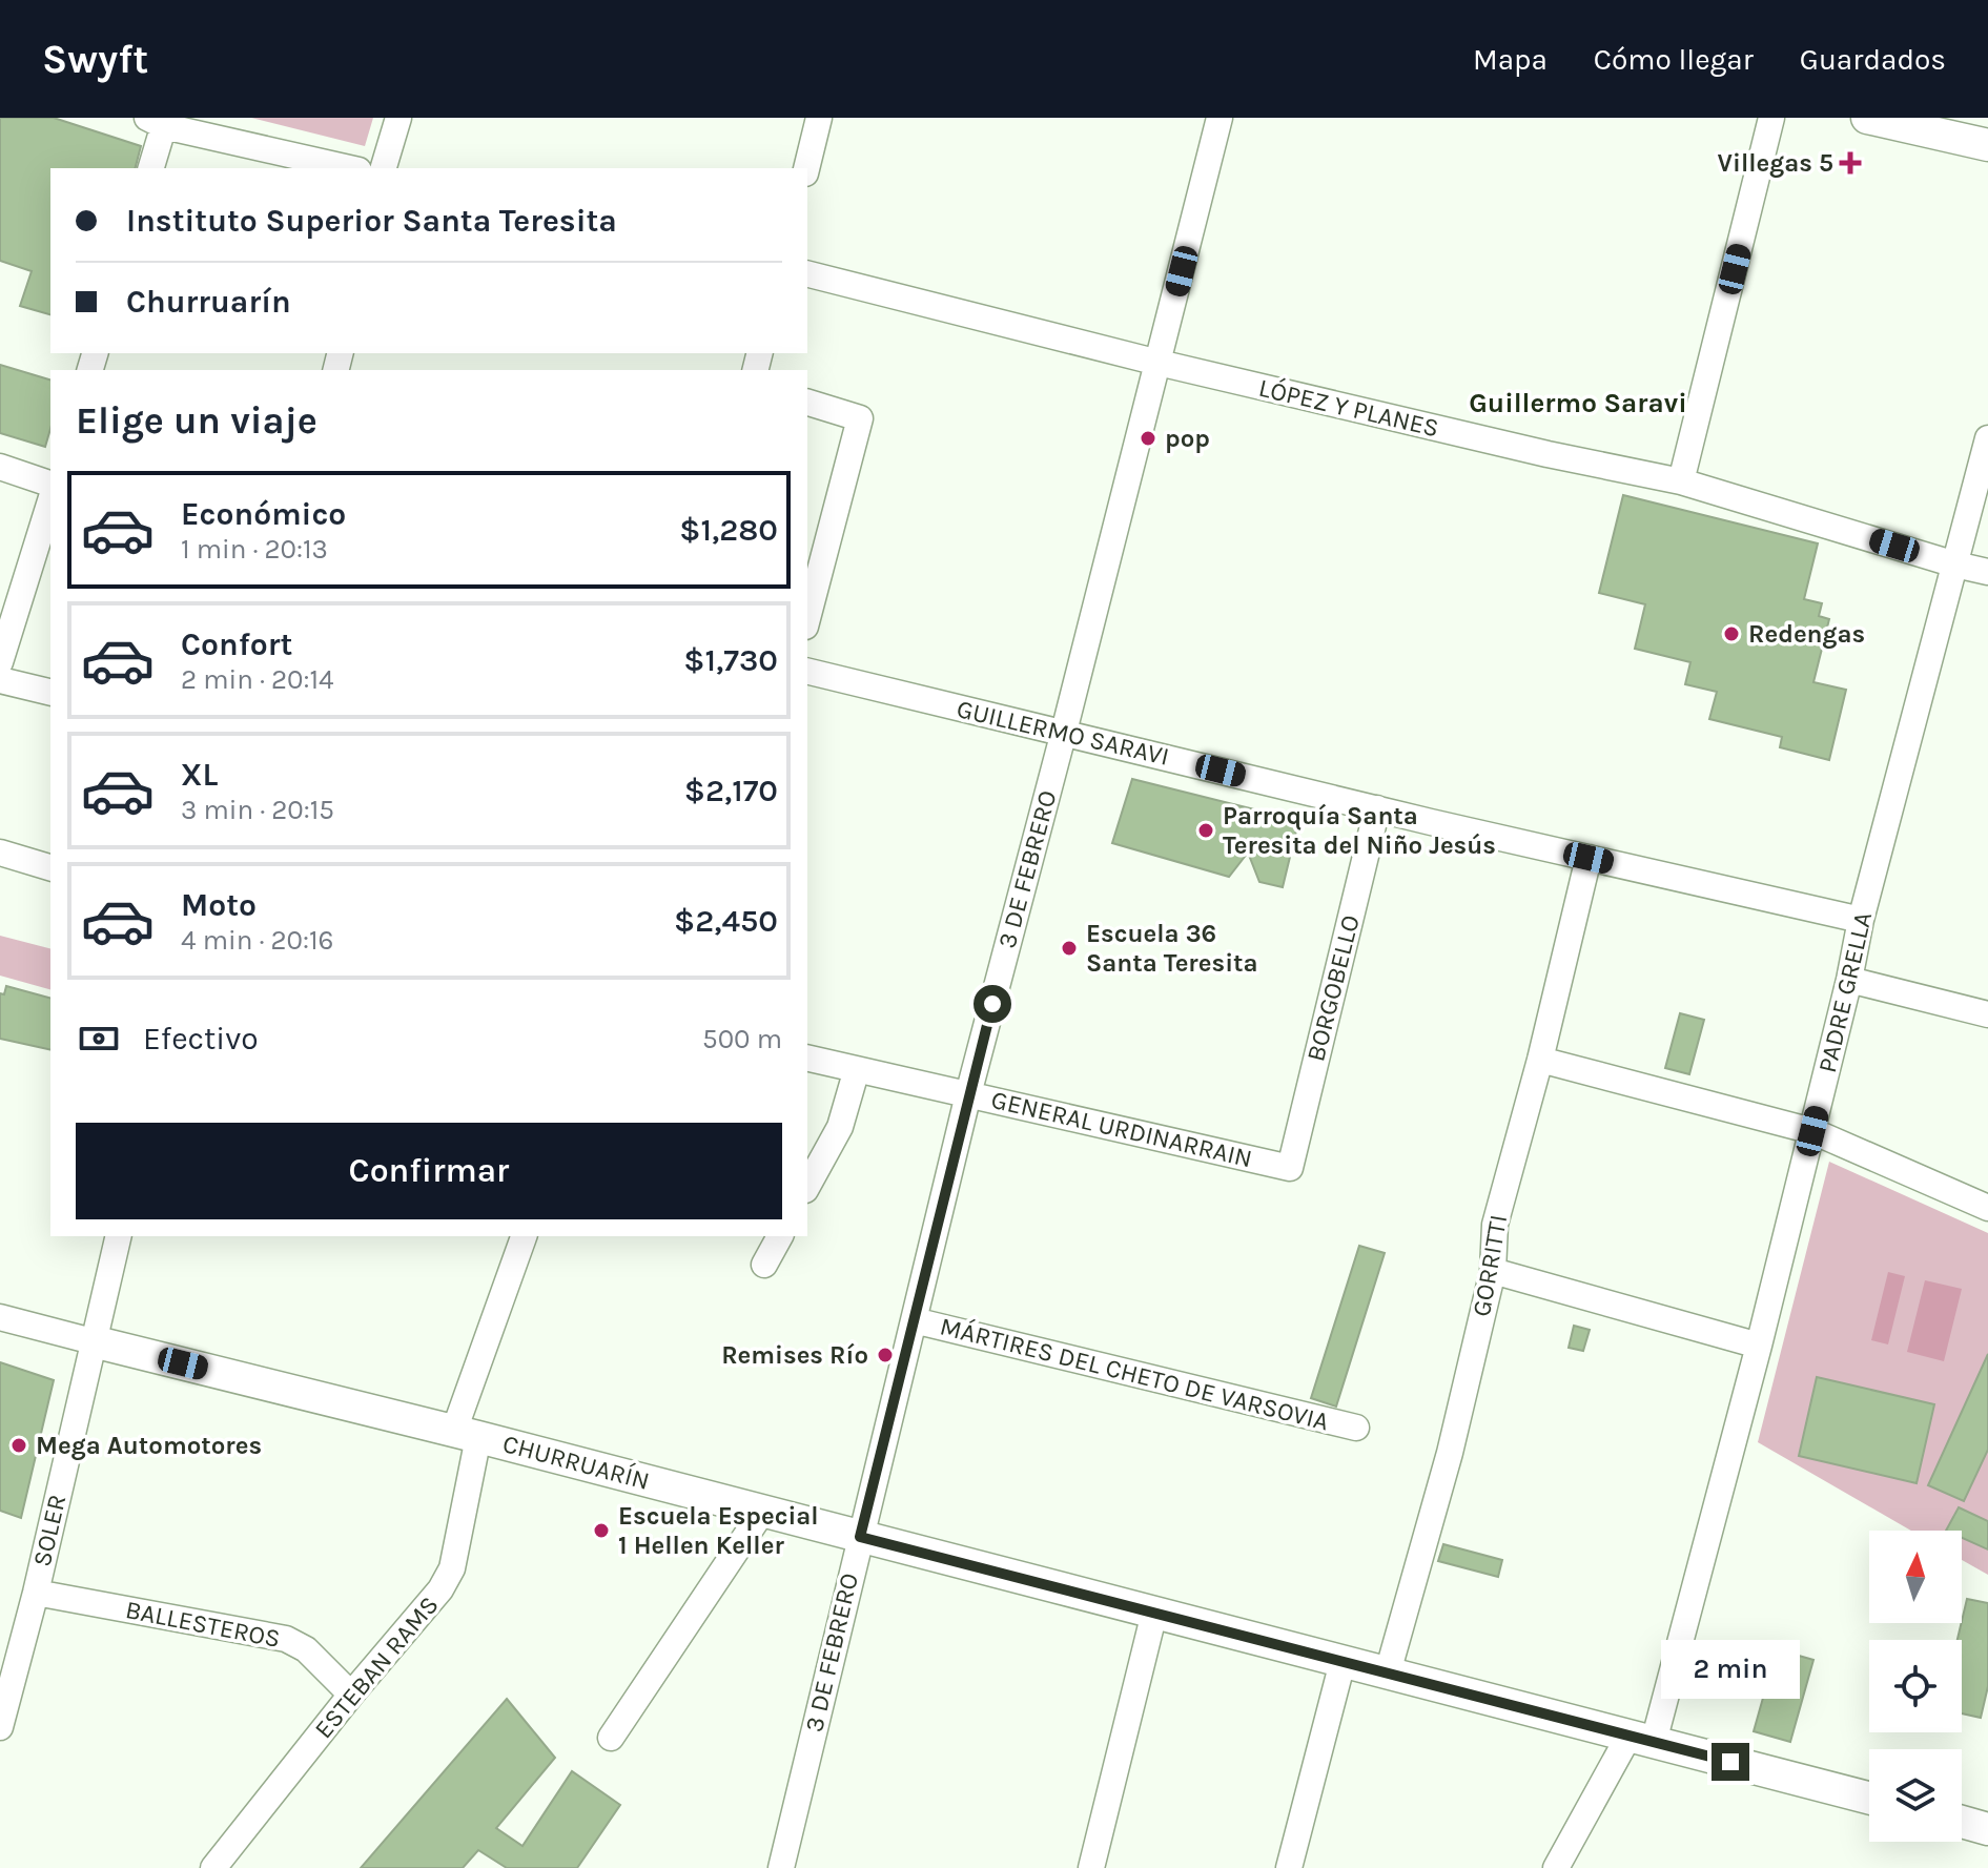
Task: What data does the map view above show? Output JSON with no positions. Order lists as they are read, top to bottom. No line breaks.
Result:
{"streets":{"main road":["CHURRUARÍN"],"street":["LÓPEZ Y PLANES","GUILLERMO SARAVI","3 DE FEBRERO","BORGOBELLO","PADRE GRELLA","GENERAL URDINARRAIN","GORRITTI","MÁRTIRES DEL CHETO DE VARSOVIA","SOLER","BALLESTEROS","ESTEBAN RAMS"]},"crossings":[["LÓPEZ Y PLANES","3 DE FEBRERO"],["LÓPEZ Y PLANES","PADRE GRELLA"],["GUILLERMO SARAVI","3 DE FEBRERO"],["GUILLERMO SARAVI","BORGOBELLO"],["GUILLERMO SARAVI","PADRE GRELLA"],["GUILLERMO SARAVI","GORRITTI"],["3 DE FEBRERO","GENERAL URDINARRAIN"],["3 DE FEBRERO","MÁRTIRES DEL CHETO DE VARSOVIA"],["3 DE FEBRERO","CHURRUARÍN"],["BORGOBELLO","GENERAL URDINARRAIN"],["PADRE GRELLA","CHURRUARÍN"],["GORRITTI","CHURRUARÍN"],["CHURRUARÍN","SOLER"],["CHURRUARÍN","ESTEBAN RAMS"],["SOLER","BALLESTEROS"],["BALLESTEROS","ESTEBAN RAMS"]],"districts":["Guillermo Saravi"],"places":{"health":["Villegas 5"],"other":["pop","Redengas","Parroquía Santa Teresita del Niño Jesús","Escuela 36 Santa Teresita","Remises Río","Mega Automotores","Escuela Especial 1 Hellen Keller"]},"north":"top","page":{"header":"Swyft","nav":["Mapa","Cómo llegar","Guardados"],"banner":["Instituto Superior Santa Teresita","Churruarín"],"heading":"Elige un viaje","list":[{"name":"Económico","note":"1 min · 20:13","value":"$1,280"},{"name":"Confort","note":"2 min · 20:14","value":"$1,730"},{"name":"XL","note":"3 min · 20:15","value":"$2,170"},{"name":"Moto","note":"4 min · 20:16","value":"$2,450"}],"pay":["Efectivo","500 m"],"buttons":"Confirmar","bubble":"2 min"}}
